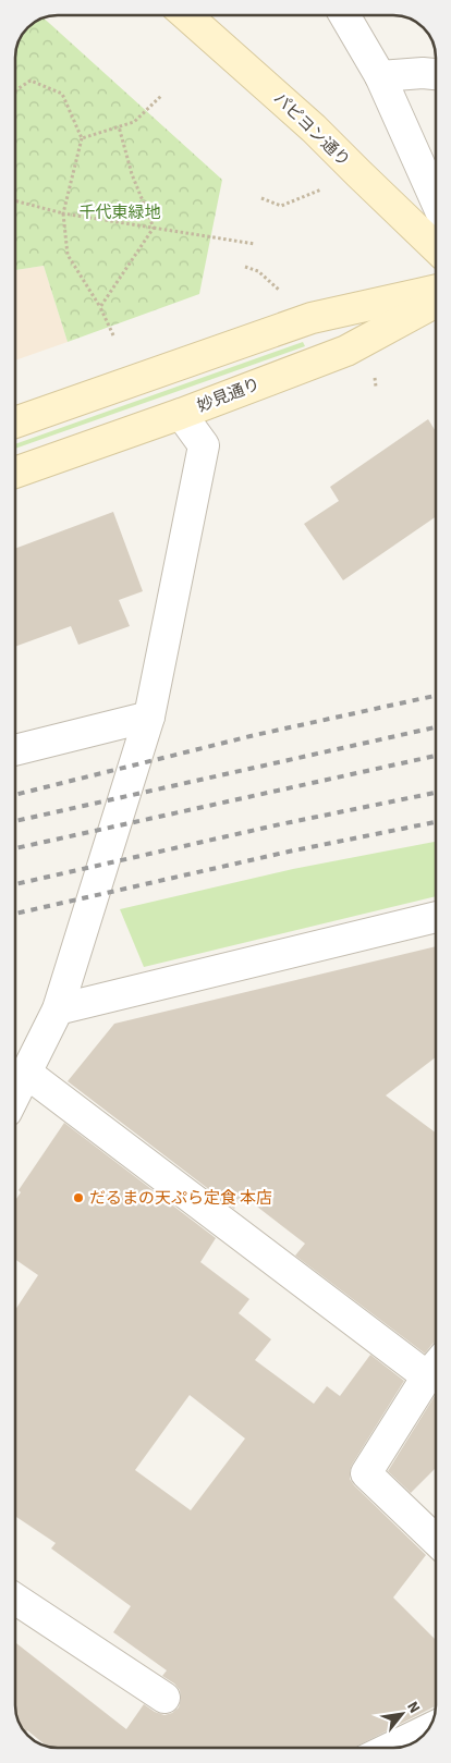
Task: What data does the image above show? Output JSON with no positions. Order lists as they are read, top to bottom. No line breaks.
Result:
{"streets":{"main road":["パピヨン通り","妙見通り"]},"parks":["千代東緑地"],"places":["だるまの天ぷら定食 本店"],"north":"top right"}
